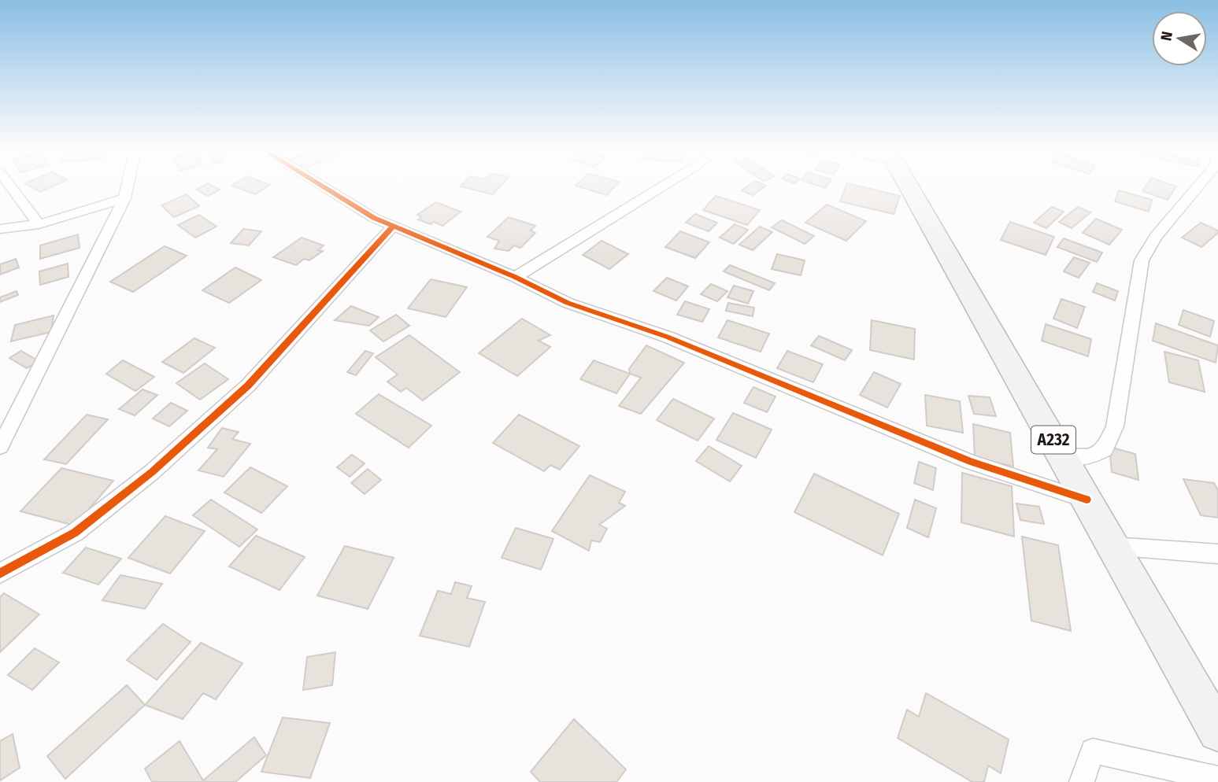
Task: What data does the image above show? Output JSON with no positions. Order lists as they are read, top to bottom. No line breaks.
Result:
{"streets":{"main road":["A232"]},"north":"left"}
